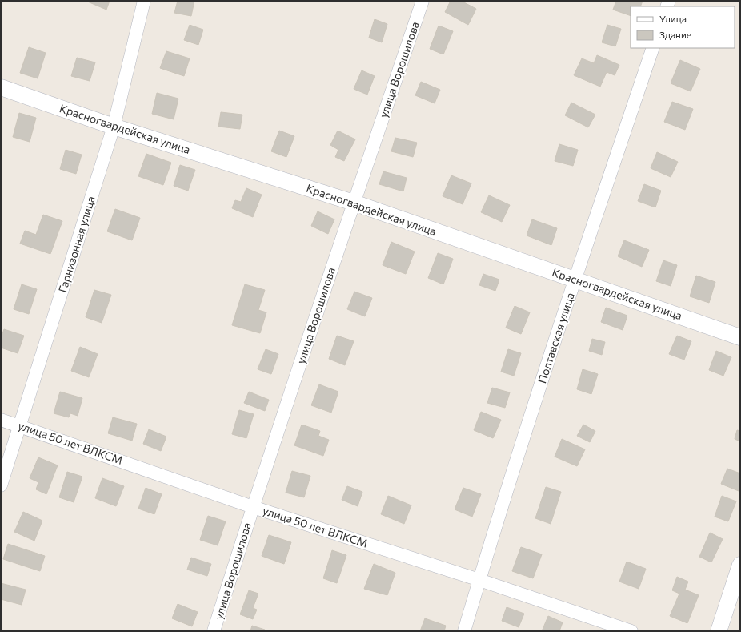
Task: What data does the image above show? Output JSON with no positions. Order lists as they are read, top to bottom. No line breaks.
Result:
{"streets":{"street":["улица Ворошилова","Красногвардейская улица","Гарнизонная улица","Полтавская улица","улица 50 лет ВЛКСМ"]},"crossings":[["улица Ворошилова","Красногвардейская улица"],["улица Ворошилова","улица 50 лет ВЛКСМ"],["Красногвардейская улица","Гарнизонная улица"],["Красногвардейская улица","Полтавская улица"],["Гарнизонная улица","улица 50 лет ВЛКСМ"],["Полтавская улица","улица 50 лет ВЛКСМ"]],"legend":["Улица","Здание"]}
